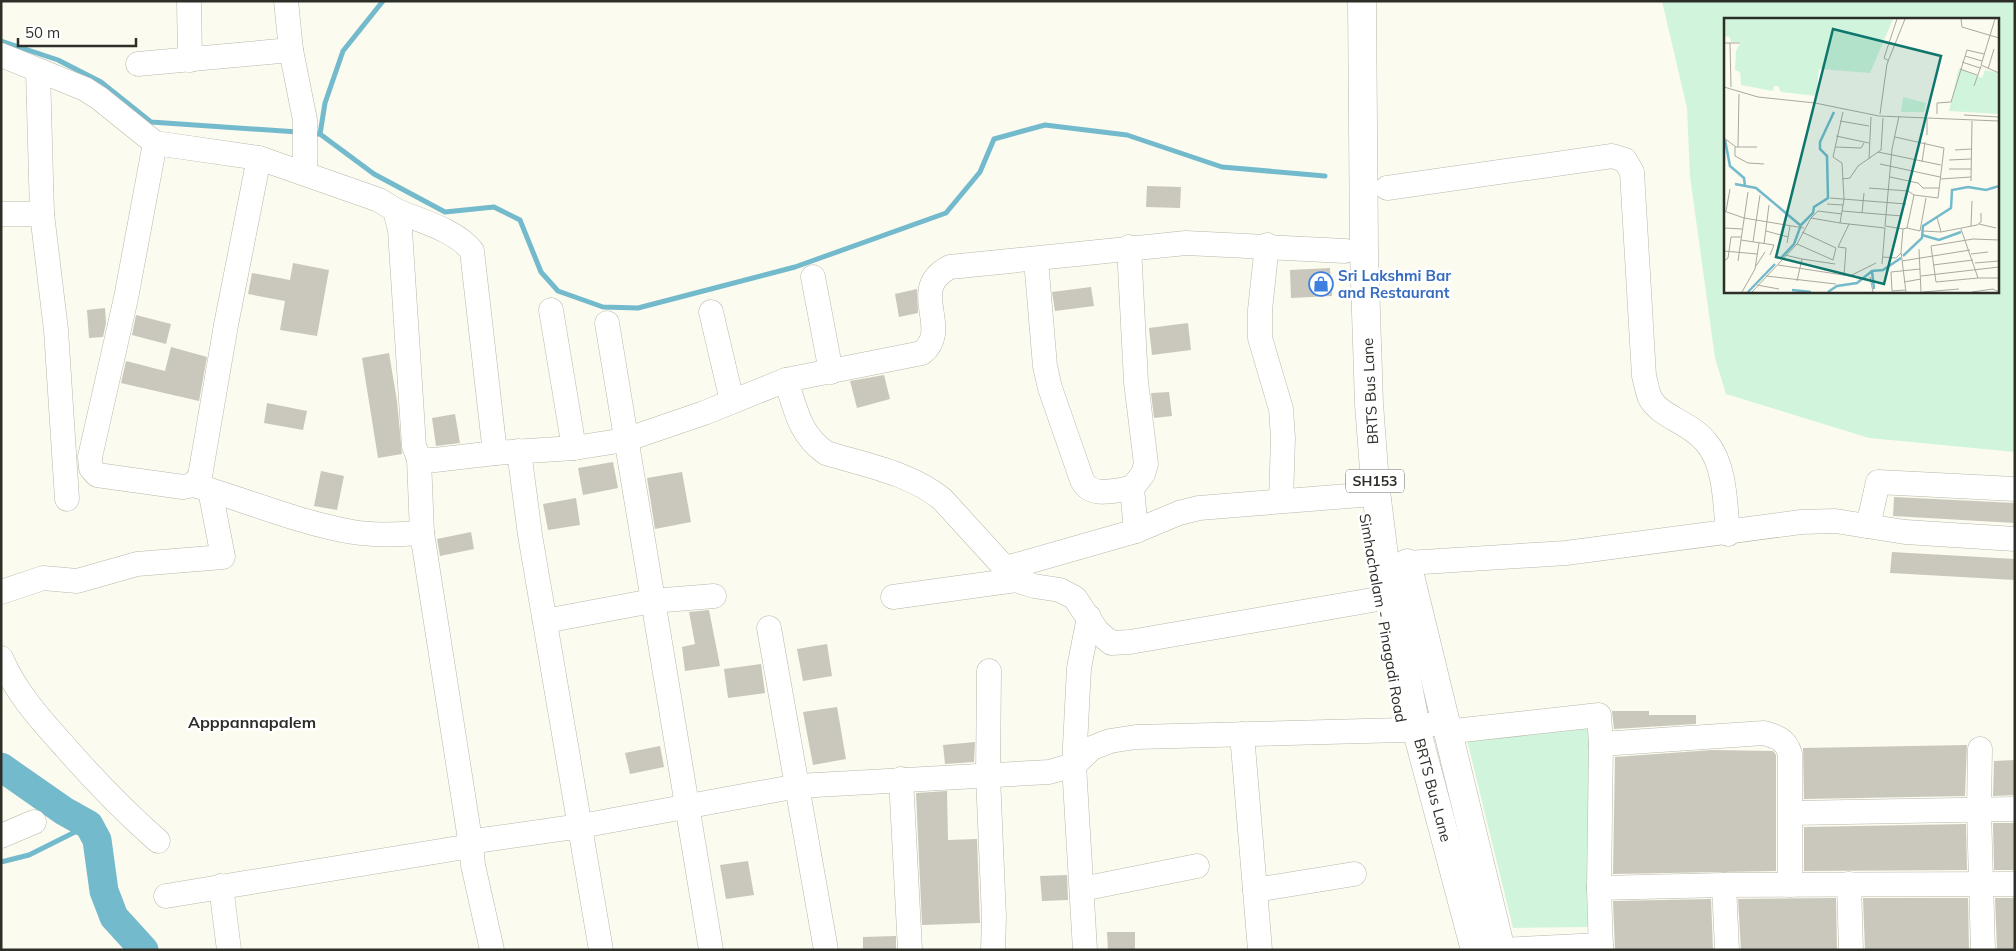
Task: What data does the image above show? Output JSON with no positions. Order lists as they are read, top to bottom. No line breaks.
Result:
{"streets":{"main road":["BRTS Bus Lane","SH153","Simhachalam - Pinagadi Road"]},"crossings":[["BRTS Bus Lane","Simhachalam - Pinagadi Road"]],"districts":["Apppannapalem"],"places":{"shop":["Sri Lakshmi Bar and Restaurant"]},"scale_bar":"50 m"}
